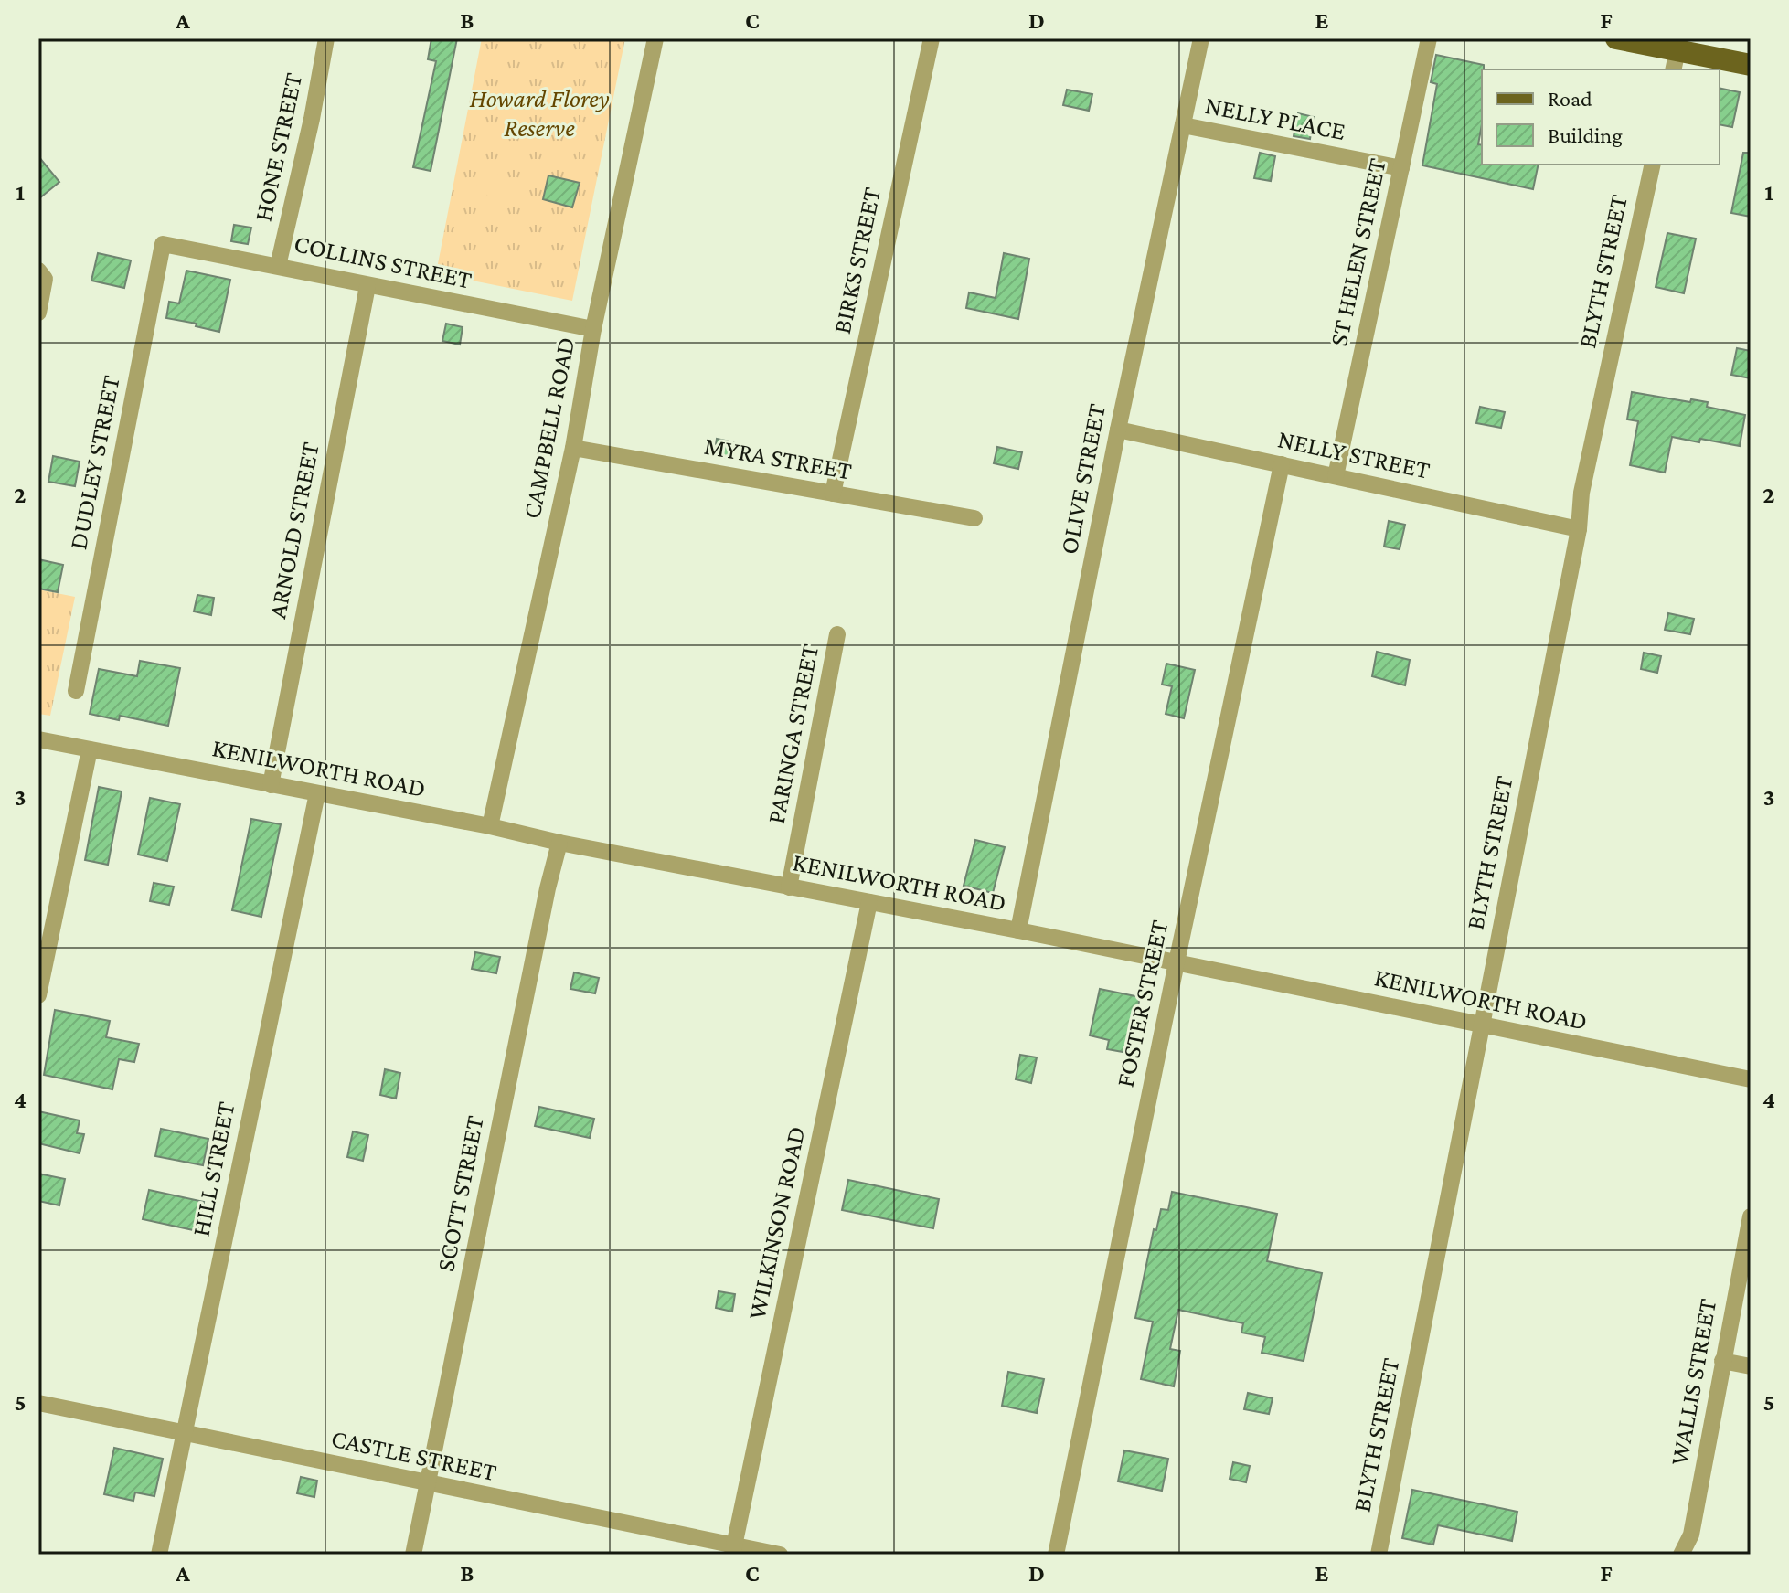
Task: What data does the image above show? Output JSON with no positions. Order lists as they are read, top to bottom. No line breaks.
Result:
{"streets":{"street":["NELLY PLACE","HONE STREET","ST HELEN STREET","BIRKS STREET","COLLINS STREET","BLYTH STREET","CAMPBELL ROAD","NELLY STREET","MYRA STREET","DUDLEY STREET","OLIVE STREET","ARNOLD STREET","PARINGA STREET","KENILWORTH ROAD","FOSTER STREET","HILL STREET","SCOTT STREET","WILKINSON ROAD","WALLIS STREET","CASTLE STREET"]},"crossings":[["NELLY PLACE","ST HELEN STREET"],["NELLY PLACE","OLIVE STREET"],["HONE STREET","COLLINS STREET"],["ST HELEN STREET","NELLY STREET"],["BIRKS STREET","MYRA STREET"],["COLLINS STREET","CAMPBELL ROAD"],["COLLINS STREET","DUDLEY STREET"],["COLLINS STREET","ARNOLD STREET"],["BLYTH STREET","NELLY STREET"],["BLYTH STREET","KENILWORTH ROAD"],["CAMPBELL ROAD","MYRA STREET"],["CAMPBELL ROAD","KENILWORTH ROAD"],["NELLY STREET","OLIVE STREET"],["NELLY STREET","FOSTER STREET"],["OLIVE STREET","KENILWORTH ROAD"],["ARNOLD STREET","KENILWORTH ROAD"],["PARINGA STREET","KENILWORTH ROAD"],["KENILWORTH ROAD","FOSTER STREET"],["KENILWORTH ROAD","HILL STREET"],["KENILWORTH ROAD","SCOTT STREET"],["KENILWORTH ROAD","WILKINSON ROAD"],["HILL STREET","CASTLE STREET"],["SCOTT STREET","CASTLE STREET"],["WILKINSON ROAD","CASTLE STREET"]],"parks":["Howard Florey Reserve"],"legend":["Road","Building"],"grid":{"columns":["A","B","C","D","E","F"],"rows":["1","2","3","4","5"]}}
